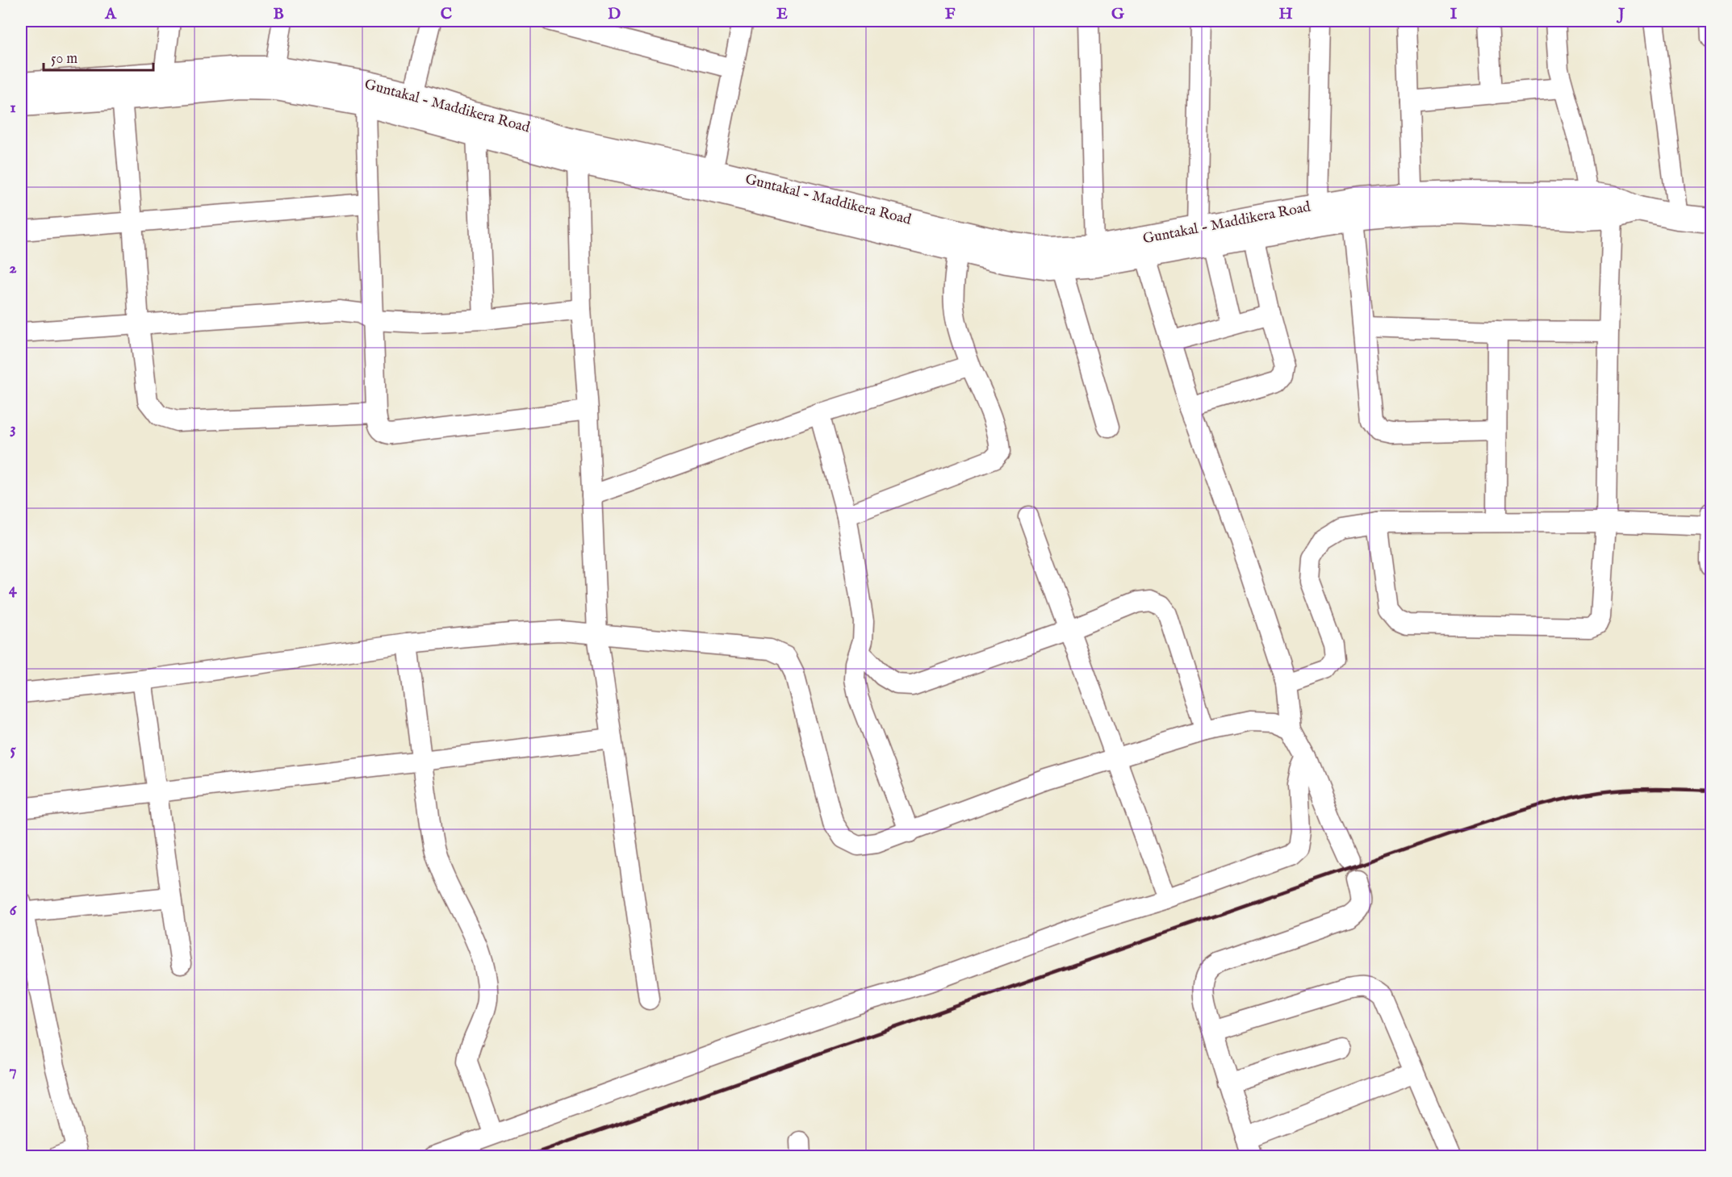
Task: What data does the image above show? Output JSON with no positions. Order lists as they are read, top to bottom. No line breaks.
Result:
{"streets":{"main road":["Guntakal - Maddikera Road"]},"scale_bar":"50 m","grid":{"columns":["A","B","C","D","E","F","G","H","I","J"],"rows":["1","2","3","4","5","6","7"]}}
